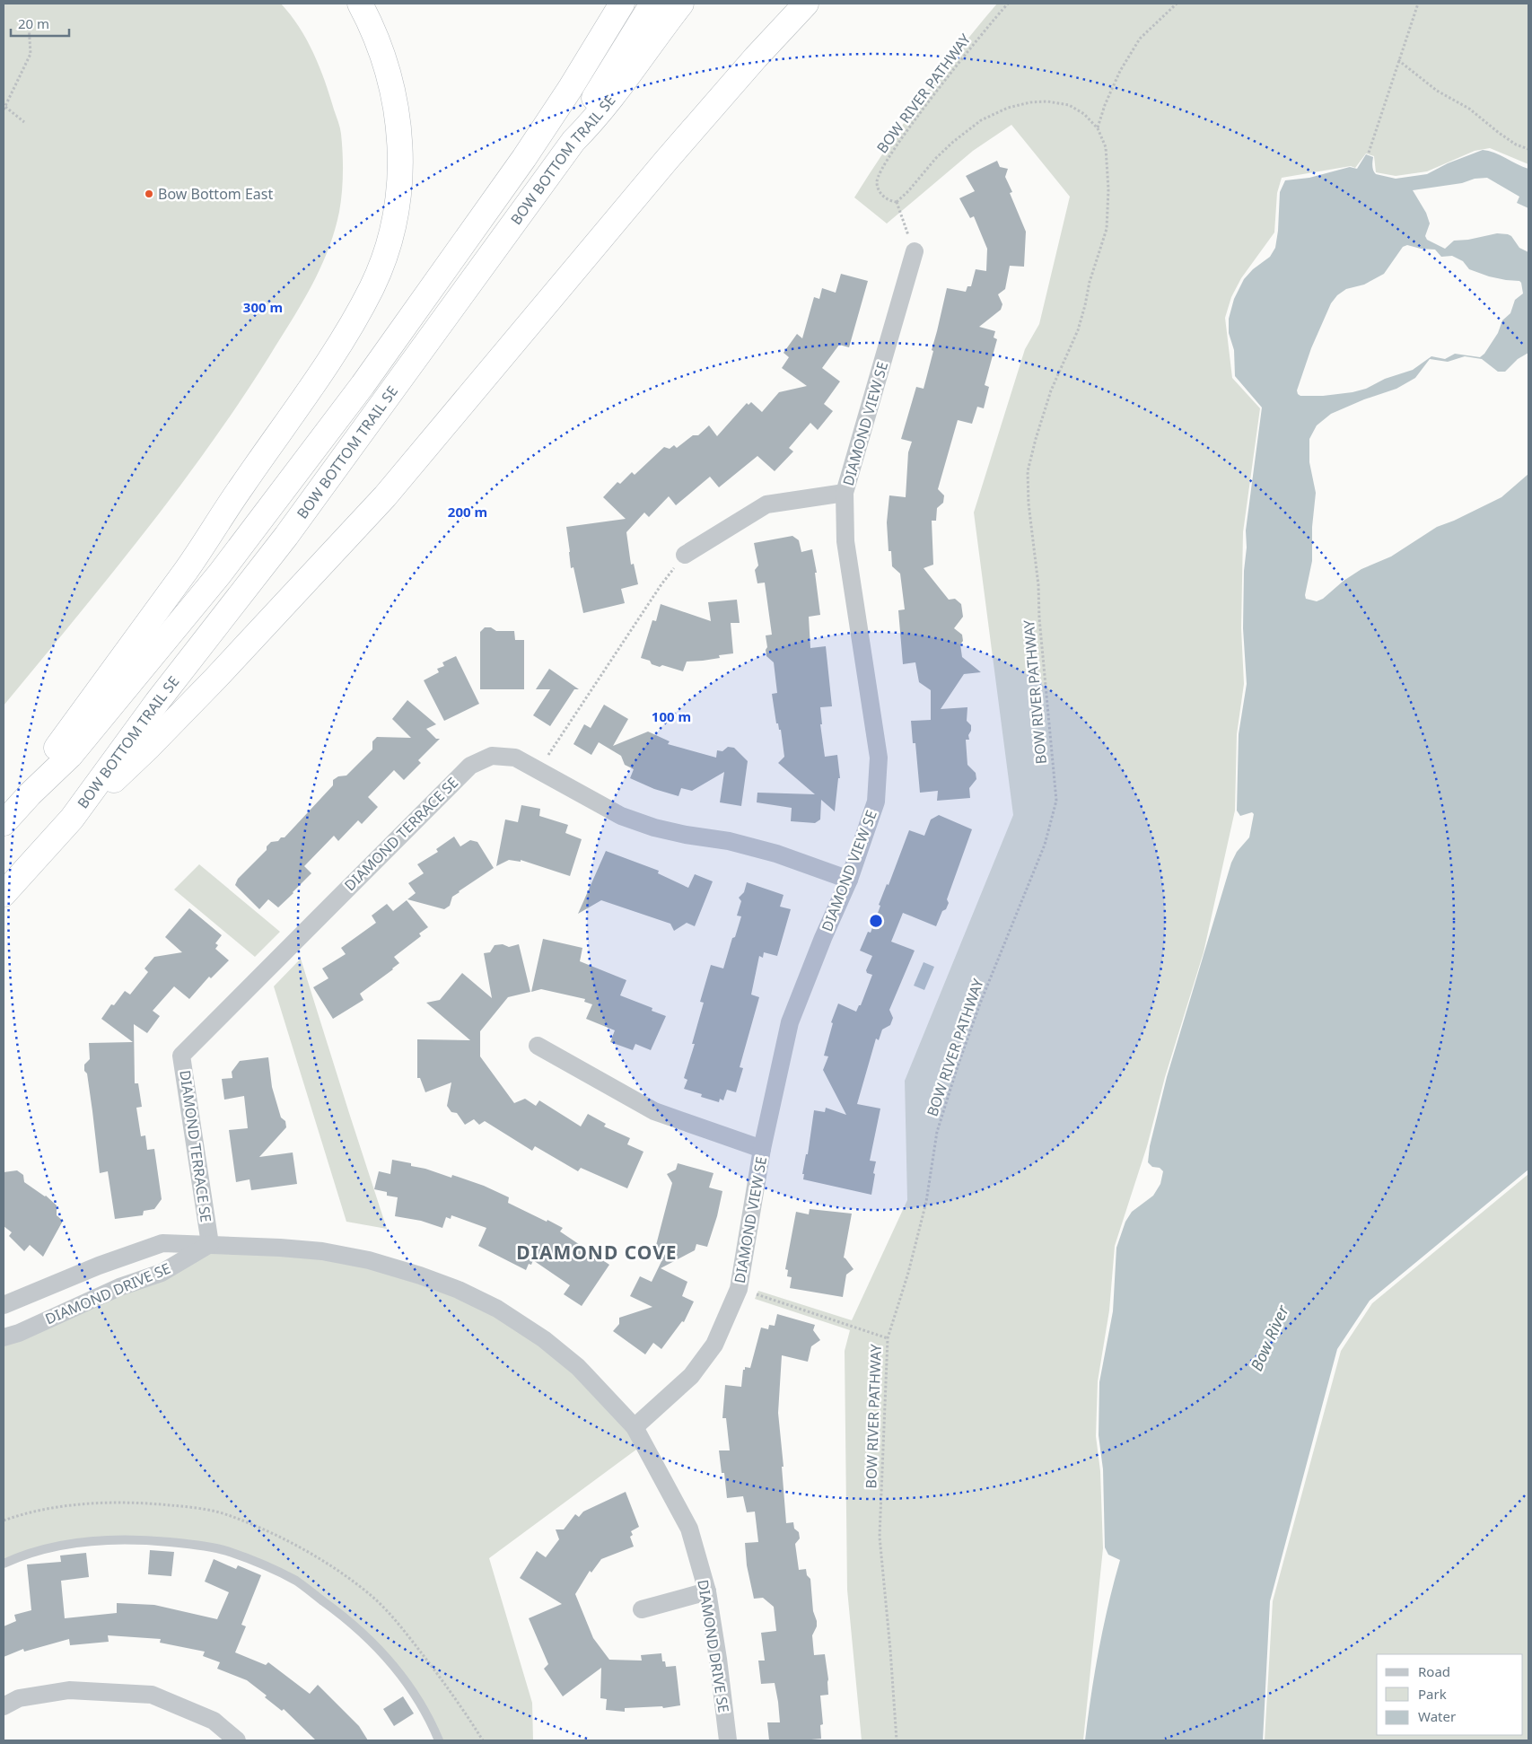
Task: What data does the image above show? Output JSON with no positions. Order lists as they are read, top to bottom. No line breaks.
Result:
{"streets":{"highway":["BOW BOTTOM TRAIL SE"],"street":["DIAMOND VIEW SE","DIAMOND TERRACE SE","DIAMOND DRIVE SE"],"path":["BOW RIVER PATHWAY"]},"crossings":[["DIAMOND VIEW SE","DIAMOND TERRACE SE"],["DIAMOND VIEW SE","DIAMOND DRIVE SE"],["DIAMOND TERRACE SE","DIAMOND DRIVE SE"]],"districts":["DIAMOND COVE"],"water":["Bow River"],"places":["Bow Bottom East"],"legend":["Road","Park","Water"],"scale_bar":"20 m","rings":["300 m","200 m","100 m"]}
